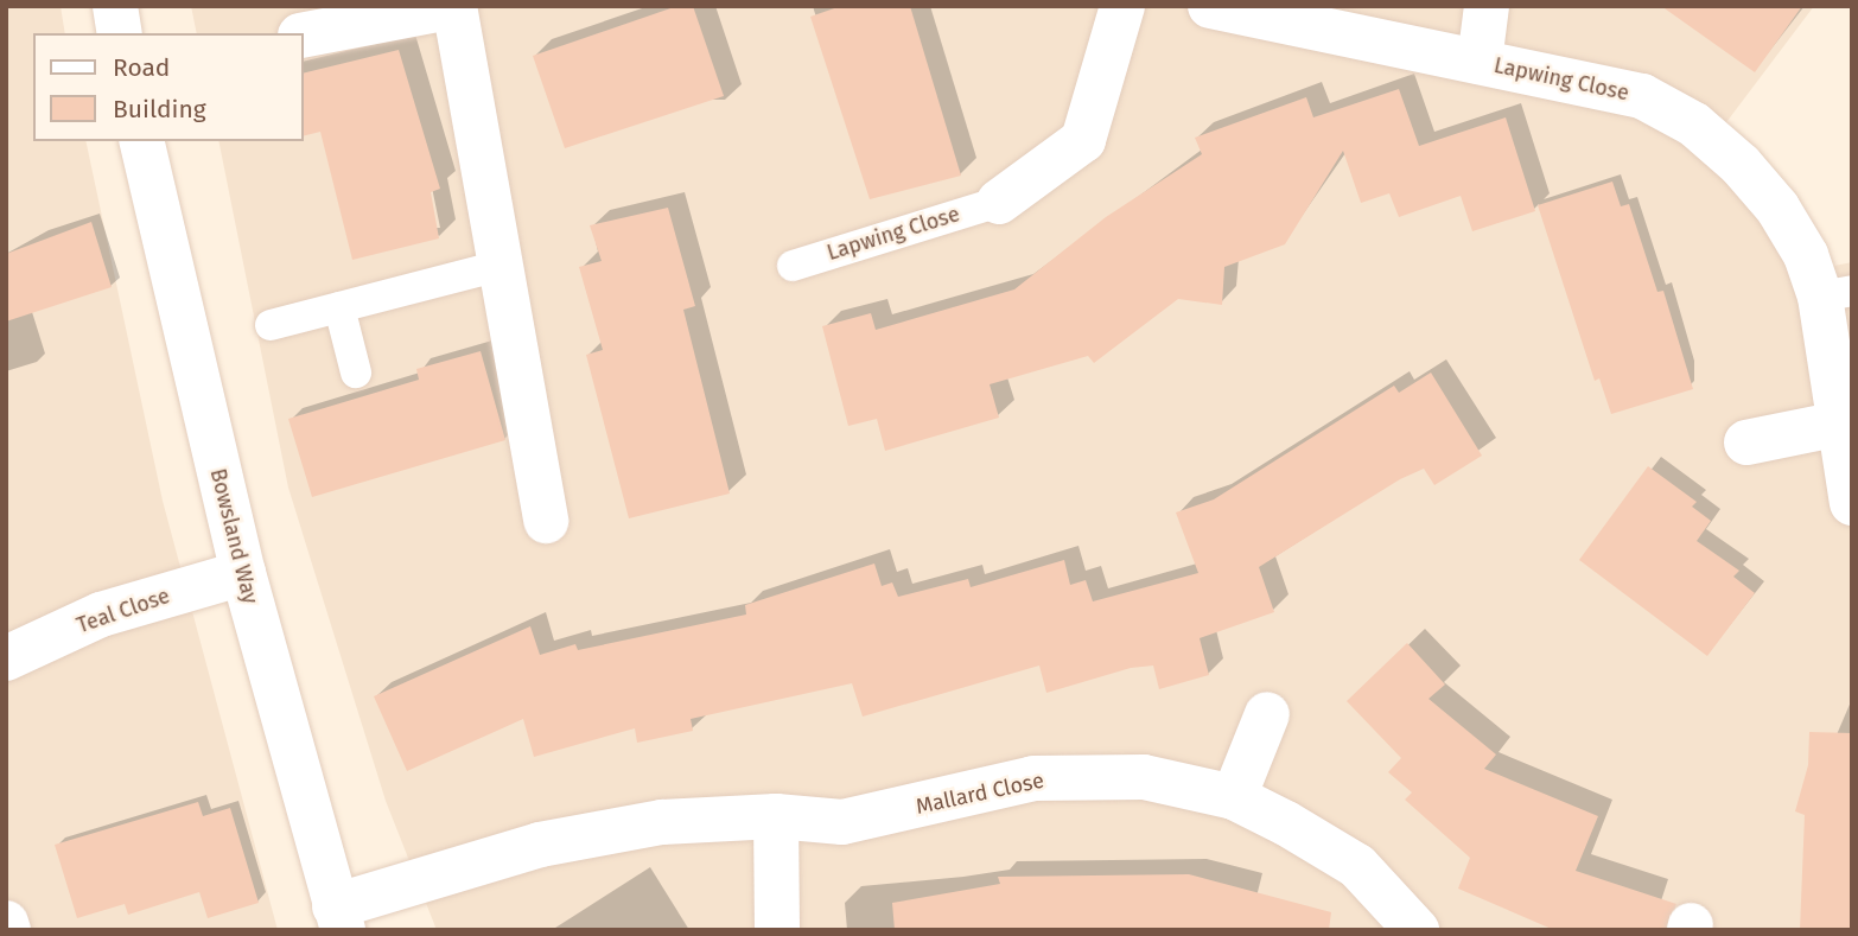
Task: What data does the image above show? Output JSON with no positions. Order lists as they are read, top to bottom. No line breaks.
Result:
{"streets":{"street":["Lapwing Close","Bowsland Way","Teal Close","Mallard Close"]},"crossings":[["Bowsland Way","Teal Close"],["Bowsland Way","Mallard Close"]],"legend":["Road","Building"]}
